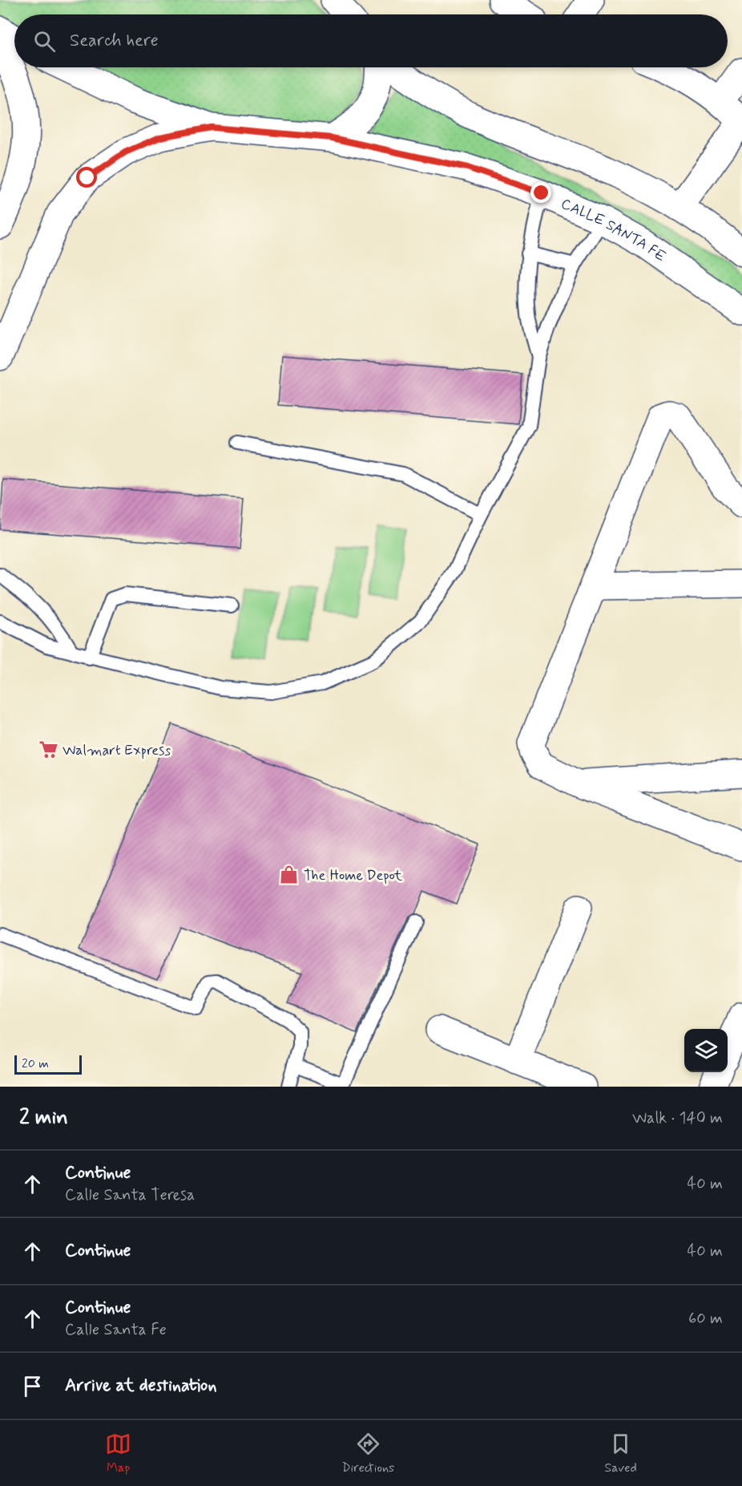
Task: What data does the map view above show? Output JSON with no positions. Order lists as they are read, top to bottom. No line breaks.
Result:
{"streets":{"street":["CALLE SANTA FE"]},"places":{"supermarket":["Walmart Express"],"shop":["The Home Depot"]},"scale_bar":"20 m","page":{"search":"Search here","scale":"20 m","heading":["2 min","Walk · 140 m"],"list":[["Continue","Calle Santa Teresa","40 m"],["Continue","40 m"],["Continue","Calle Santa Fe","60 m"],"Arrive at destination"],"nav":["Map","Directions","Saved"]}}
